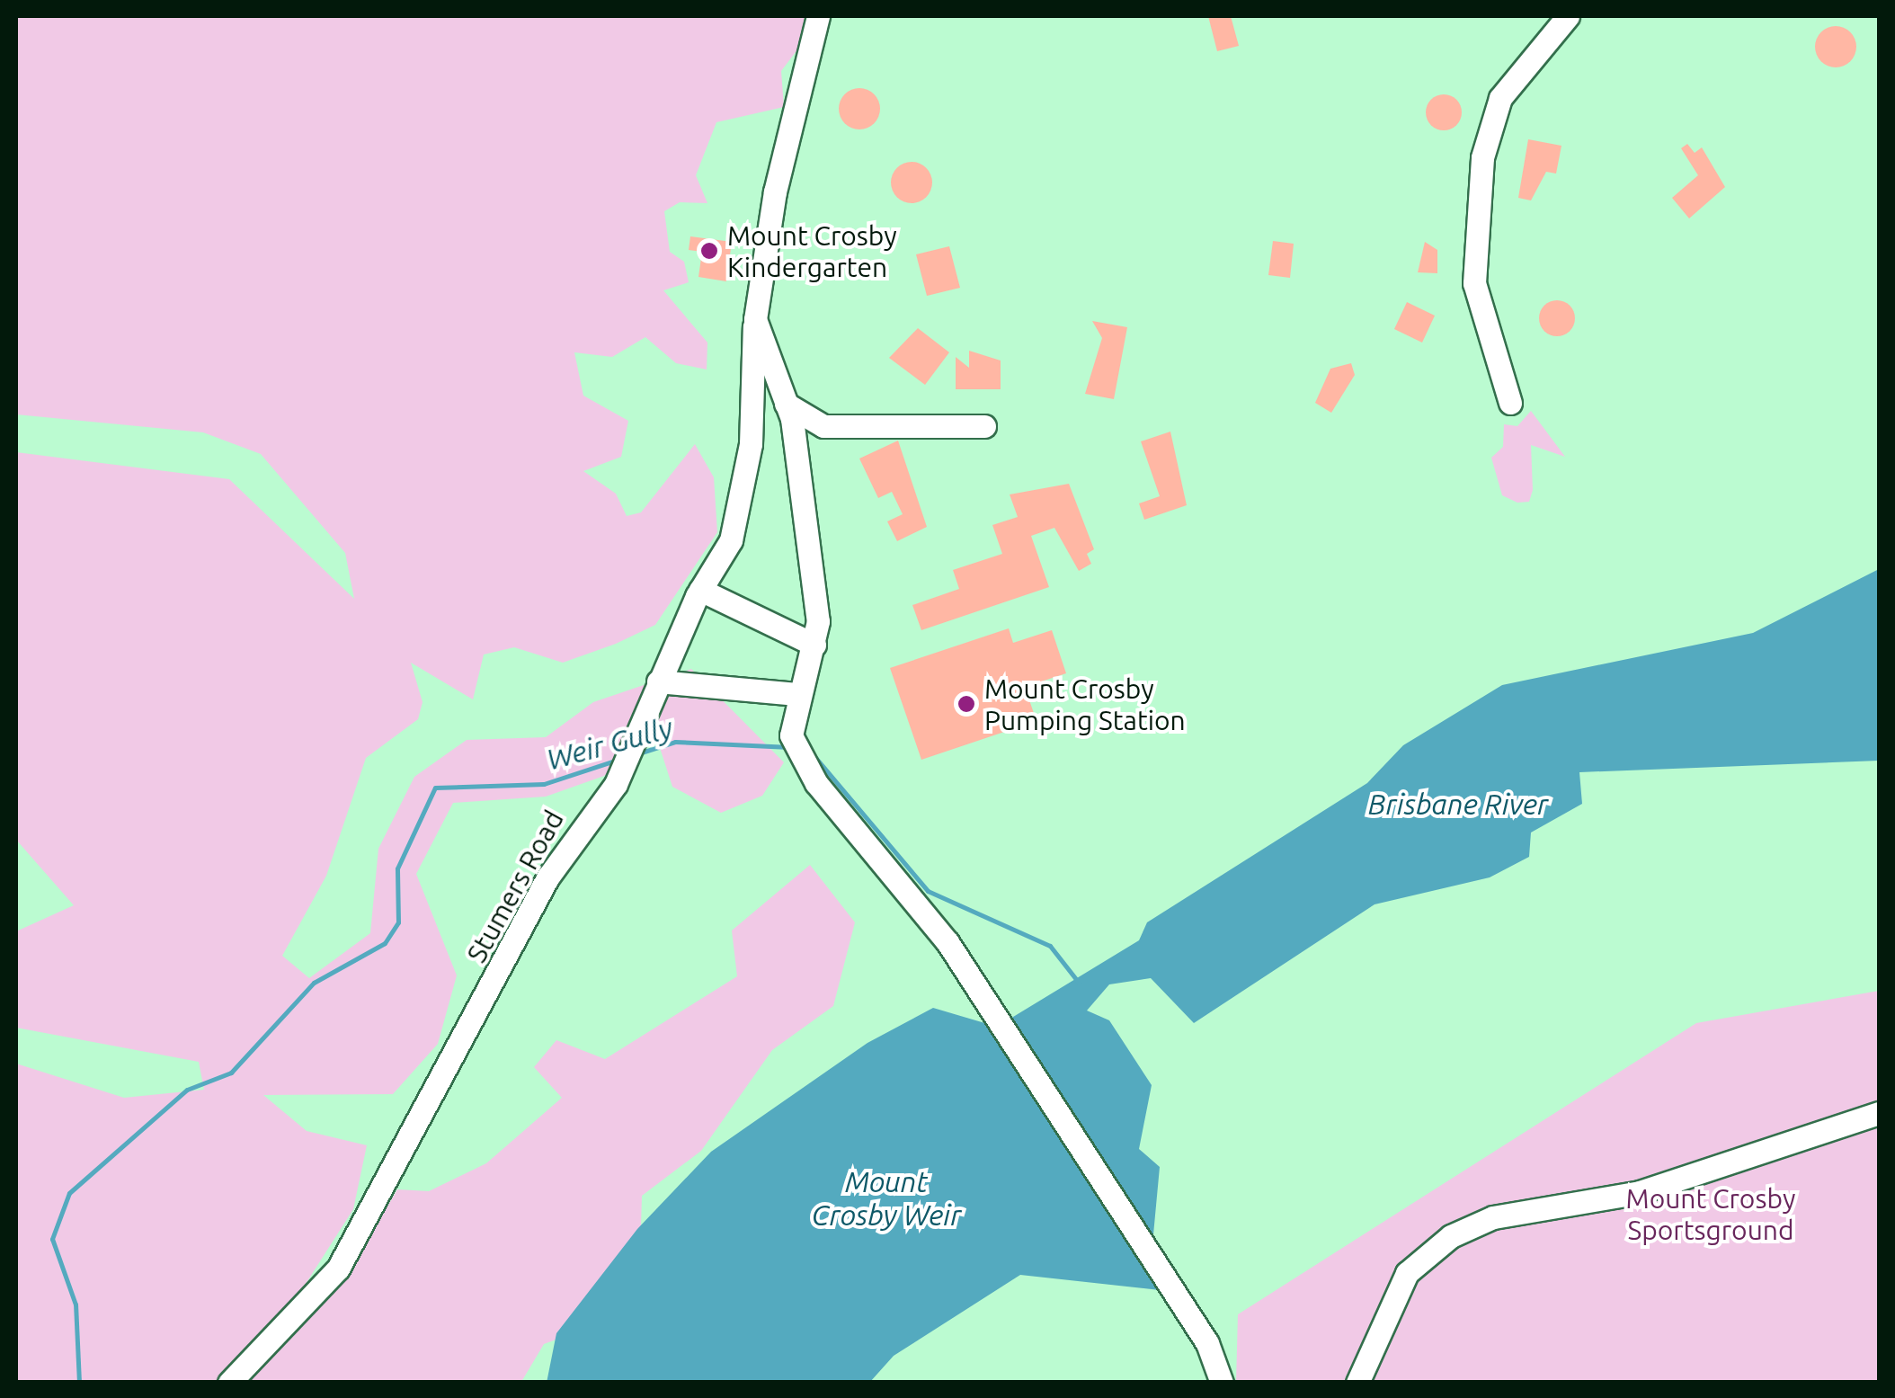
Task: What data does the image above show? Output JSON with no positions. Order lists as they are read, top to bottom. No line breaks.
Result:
{"streets":{"street":["Stumers Road"]},"water":["Weir Gully","Brisbane River","Mount Crosby Weir"],"parks":["Mount Crosby Sportsground"],"places":["Mount Crosby Kindergarten","Mount Crosby Pumping Station"]}
